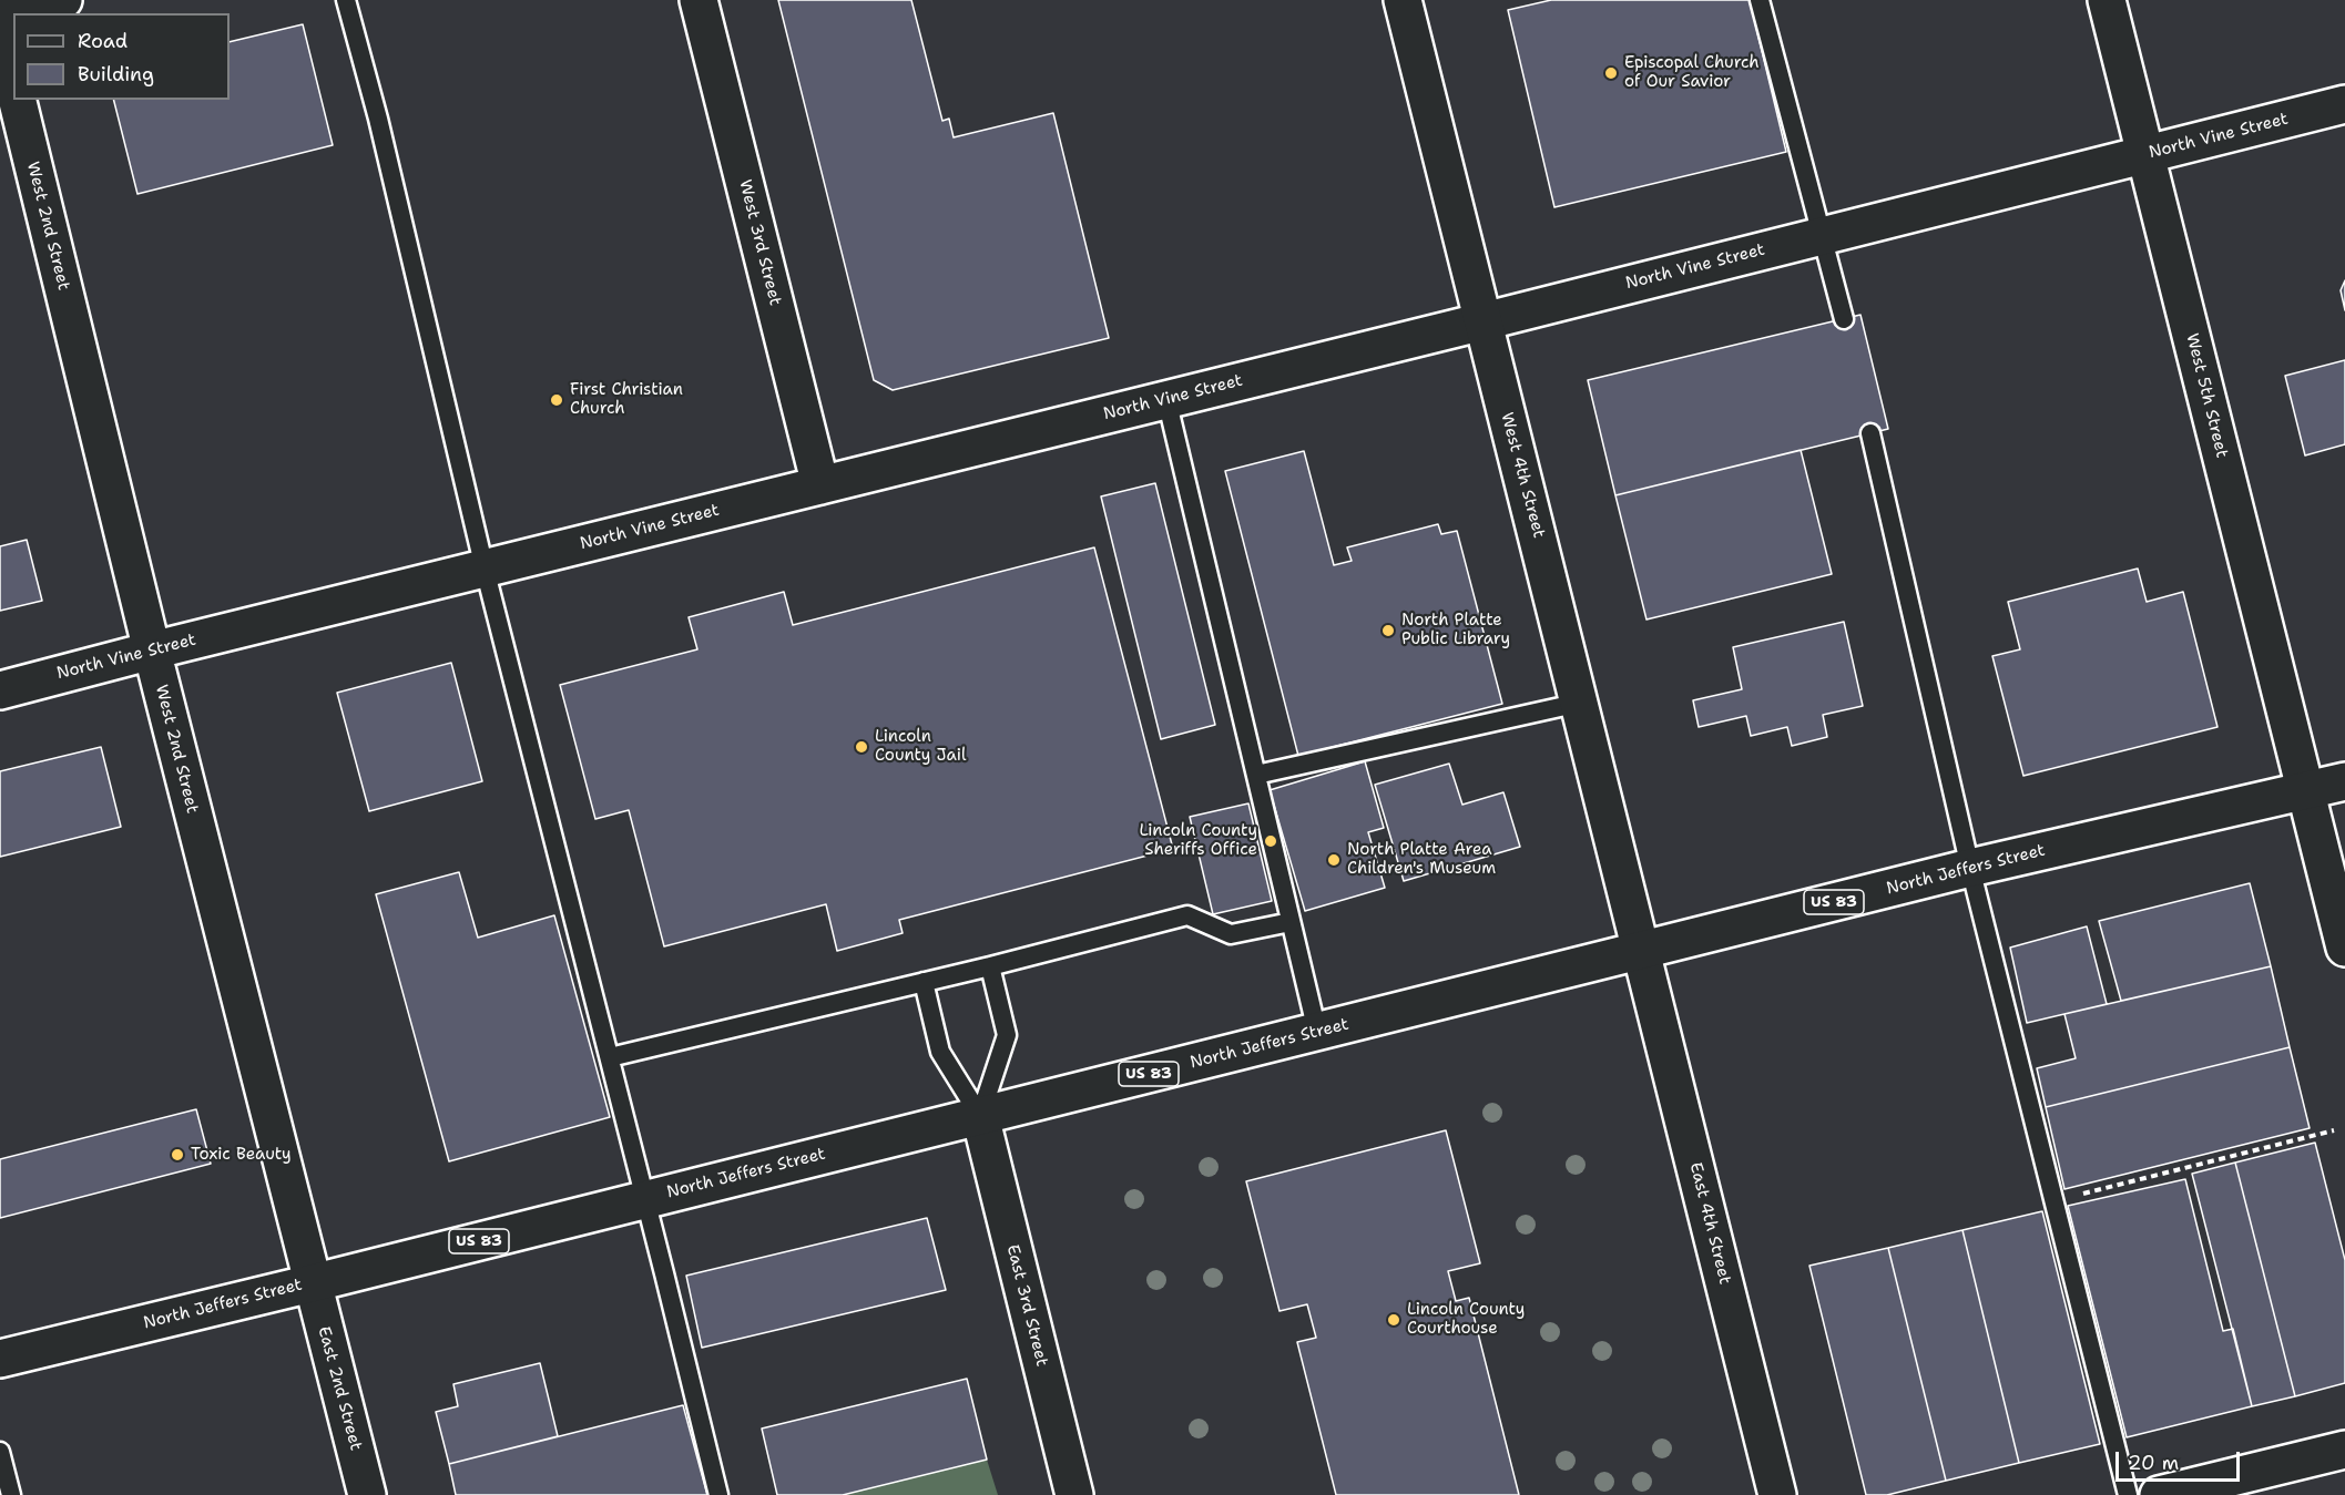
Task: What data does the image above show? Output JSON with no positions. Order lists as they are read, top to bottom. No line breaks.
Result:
{"streets":{"main road":["North Vine Street","West 2nd Street","West 3rd Street","West 5th Street","West 4th Street","North Jeffers Street","US 83","East 4th Street","East 3rd Street","East 2nd Street"]},"crossings":[["North Vine Street","West 2nd Street"],["North Vine Street","West 3rd Street"],["North Vine Street","West 5th Street"],["North Vine Street","West 4th Street"],["West 2nd Street","North Jeffers Street"],["West 2nd Street","East 2nd Street"],["West 5th Street","North Jeffers Street"],["West 4th Street","North Jeffers Street"],["West 4th Street","East 4th Street"],["North Jeffers Street","East 4th Street"],["North Jeffers Street","East 3rd Street"],["North Jeffers Street","East 2nd Street"]],"places":["Episcopal Church of Our Savior","First Christian Church","North Platte Public Library","Lincoln County Jail","Lincoln County Sheriffs Office","North Platte Area Children's Museum","Toxic Beauty","Lincoln County Courthouse"],"legend":["Road","Building"],"scale_bar":"20 m"}
